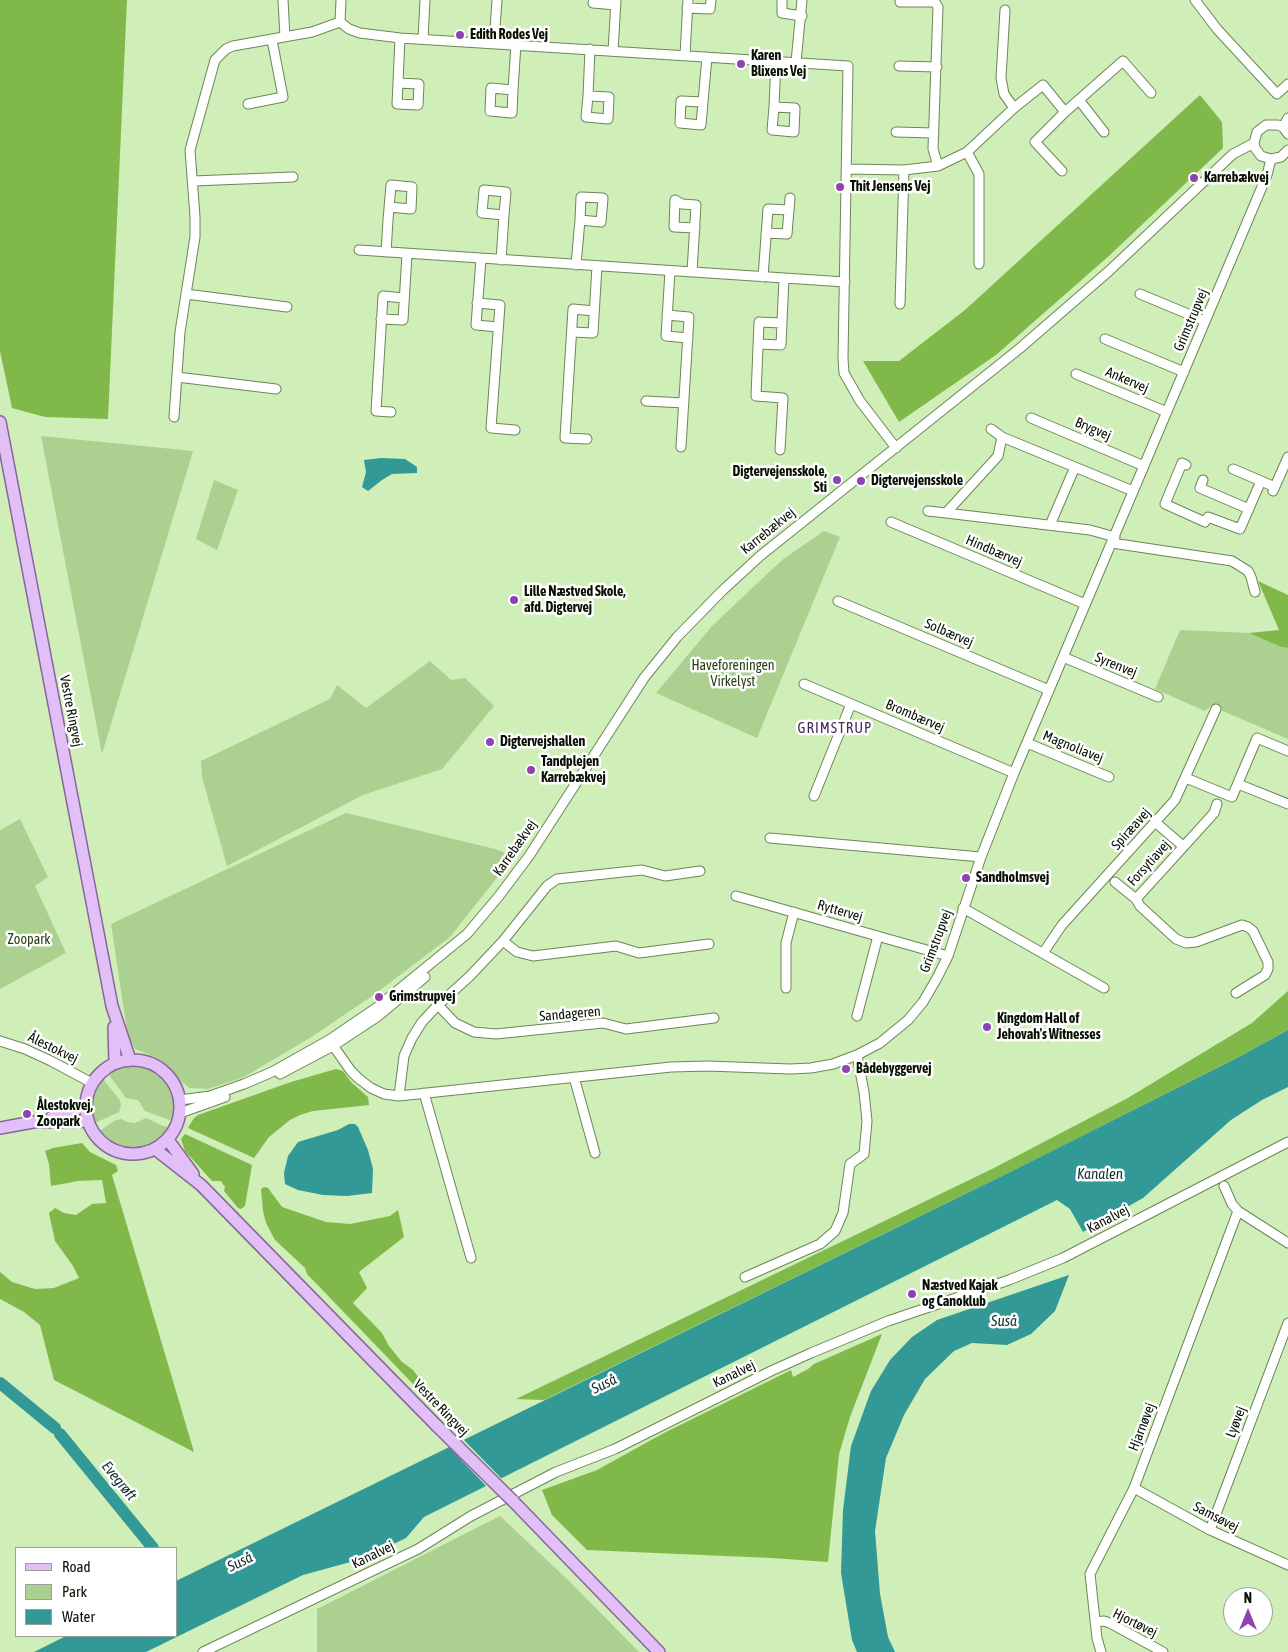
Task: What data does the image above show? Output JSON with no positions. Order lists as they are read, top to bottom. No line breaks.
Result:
{"streets":{"main road":["Vestre Ringvej"],"street":["Grimstrupvej","Ankervej","Brygvej","Karrebækvej","Hindbærvej","Solbærvej","Syrenvej","Brombærvej","Magnoliavej","Spiræavej","Forsytiavej","Ryttervej","Sandageren","Ålestokvej","Kanalvej","Lyøvej","Hjarnøvej","Samsøvej","Hjortøvej"]},"crossings":[["Grimstrupvej","Ankervej"],["Grimstrupvej","Brygvej"],["Grimstrupvej","Karrebækvej"],["Grimstrupvej","Hindbærvej"],["Grimstrupvej","Solbærvej"],["Grimstrupvej","Syrenvej"],["Grimstrupvej","Brombærvej"],["Grimstrupvej","Magnoliavej"],["Grimstrupvej","Ryttervej"],["Karrebækvej","Vestre Ringvej"],["Karrebækvej","Ålestokvej"],["Vestre Ringvej","Ålestokvej"],["Spiræavej","Forsytiavej"],["Lyøvej","Samsøvej"],["Hjarnøvej","Samsøvej"],["Hjarnøvej","Hjortøvej"]],"districts":["GRIMSTRUP"],"water":["Kanalen","Suså","Evegrøft"],"parks":["Haveforeningen Virkelyst","Zoopark"],"places":["Edith Rodes Vej","Karen Blixens Vej","Karrebækvej","Thit Jensens Vej","Digtervejensskole, Sti","Digtervejensskole","Lille Næstved Skole, afd. Digtervej","Digtervejshallen","Tandplejen Karrebækvej","Sandholmsvej","Grimstrupvej","Kingdom Hall of Jehovah's Witnesses","Bådebyggervej","Ålestokvej, Zoopark","Næstved Kajak og Canoklub"],"legend":["Road","Park","Water"],"north":"top"}
